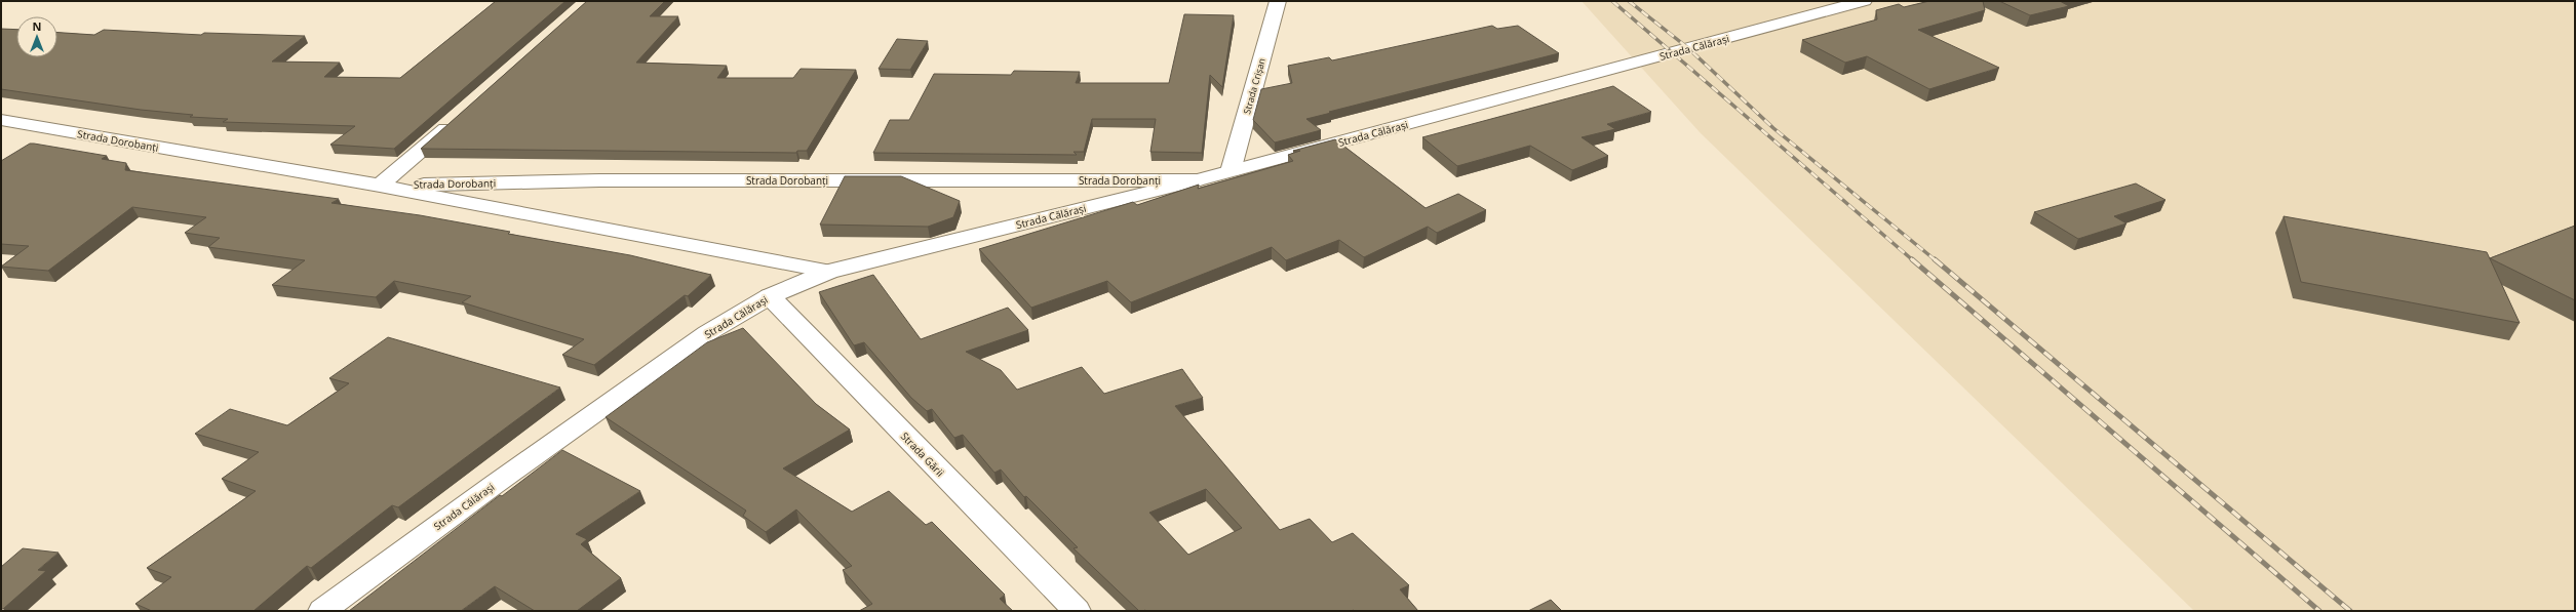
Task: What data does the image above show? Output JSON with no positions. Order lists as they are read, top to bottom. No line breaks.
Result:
{"streets":{"street":["Strada Călărași","Strada Crișan","Strada Dorobanți","Strada Gării"]},"crossings":[["Strada Călărași","Strada Crișan"],["Strada Călărași","Strada Dorobanți"],["Strada Călărași","Strada Gării"]],"north":"top"}
